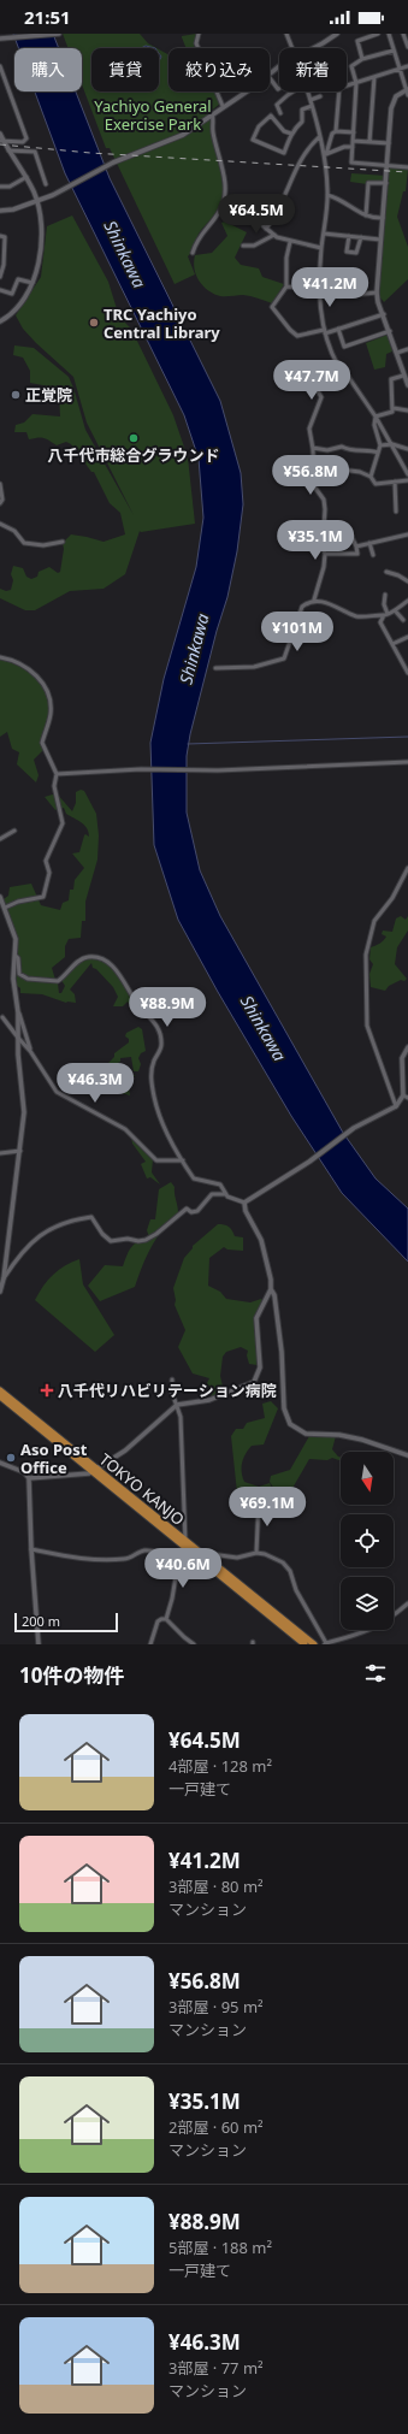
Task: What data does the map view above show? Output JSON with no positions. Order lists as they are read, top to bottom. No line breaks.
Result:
{"streets":{"highway":["TOKYO KANJO"]},"water":["Shinkawa"],"parks":["Yachiyo General Exercise Park"],"places":{"other":["TRC Yachiyo Central Library","正覚院","八千代市総合グラウンド","Aso Post Office"],"health":["八千代リハビリテーション病院"]},"scale_bar":"200 m","north":"bottom","page":{"status":"21:51","chip":["購入","賃貸","絞り込み","新着"],"price":["¥64.5M","¥41.2M","¥47.7M","¥56.8M","¥35.1M","¥101M","¥88.9M","¥46.3M","¥69.1M","¥40.6M"],"scale":"200 m","heading":"10件の物件","list":[{"name":"¥64.5M","note":"4部屋 · 128 m² · 一戸建て"},{"name":"¥41.2M","note":"3部屋 · 80 m² · マンション"},{"name":"¥56.8M","note":"3部屋 · 95 m² · マンション"},{"name":"¥35.1M","note":"2部屋 · 60 m² · マンション"},{"name":"¥88.9M","note":"5部屋 · 188 m² · 一戸建て"},{"name":"¥46.3M","note":"3部屋 · 77 m² · マンション"}]}}
